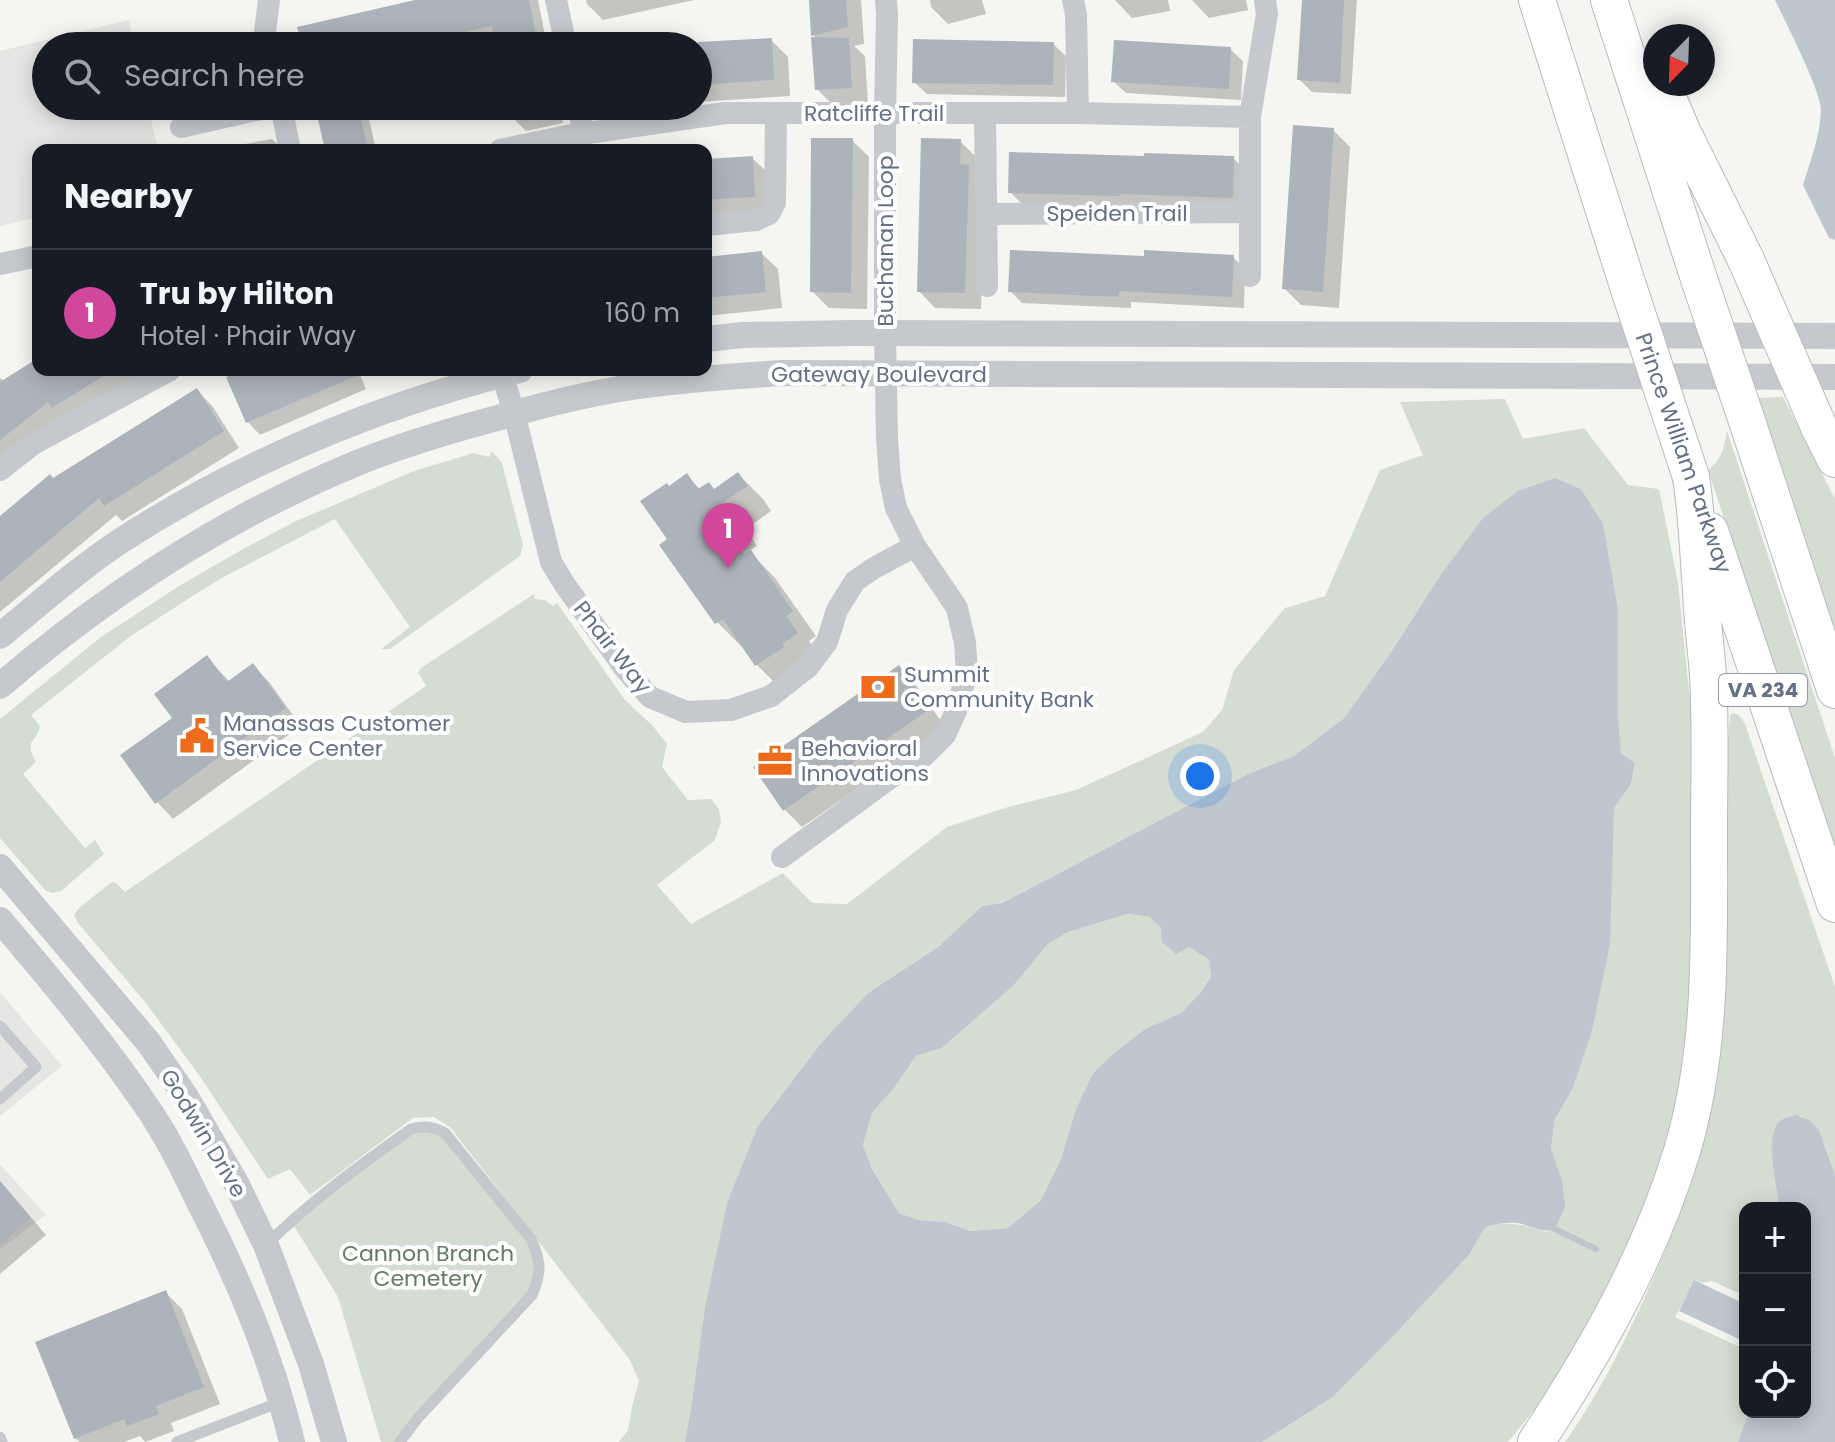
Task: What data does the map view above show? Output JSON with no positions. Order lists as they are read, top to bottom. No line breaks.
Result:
{"streets":{"highway":["Prince William Parkway","VA 234"],"street":["Ratcliffe Trail","Speiden Trail","Buchanan Loop","Gateway Boulevard","Phair Way","Godwin Drive"]},"crossings":[["Ratcliffe Trail","Buchanan Loop"],["Buchanan Loop","Gateway Boulevard"],["Buchanan Loop","Phair Way"],["Gateway Boulevard","Phair Way"]],"parks":["Cannon Branch Cemetery"],"places":{"bank":["Summit Community Bank"],"public building":["Manassas Customer Service Center"],"office":["Behavioral Innovations"]},"north":"bottom left","page":{"search":"Search here","heading":"Nearby","list":[{"mark":"1","name":"Tru by Hilton","note":"Hotel · Phair Way","value":"160 m"}],"pins":"1","map_buttons":["+","−"]}}
